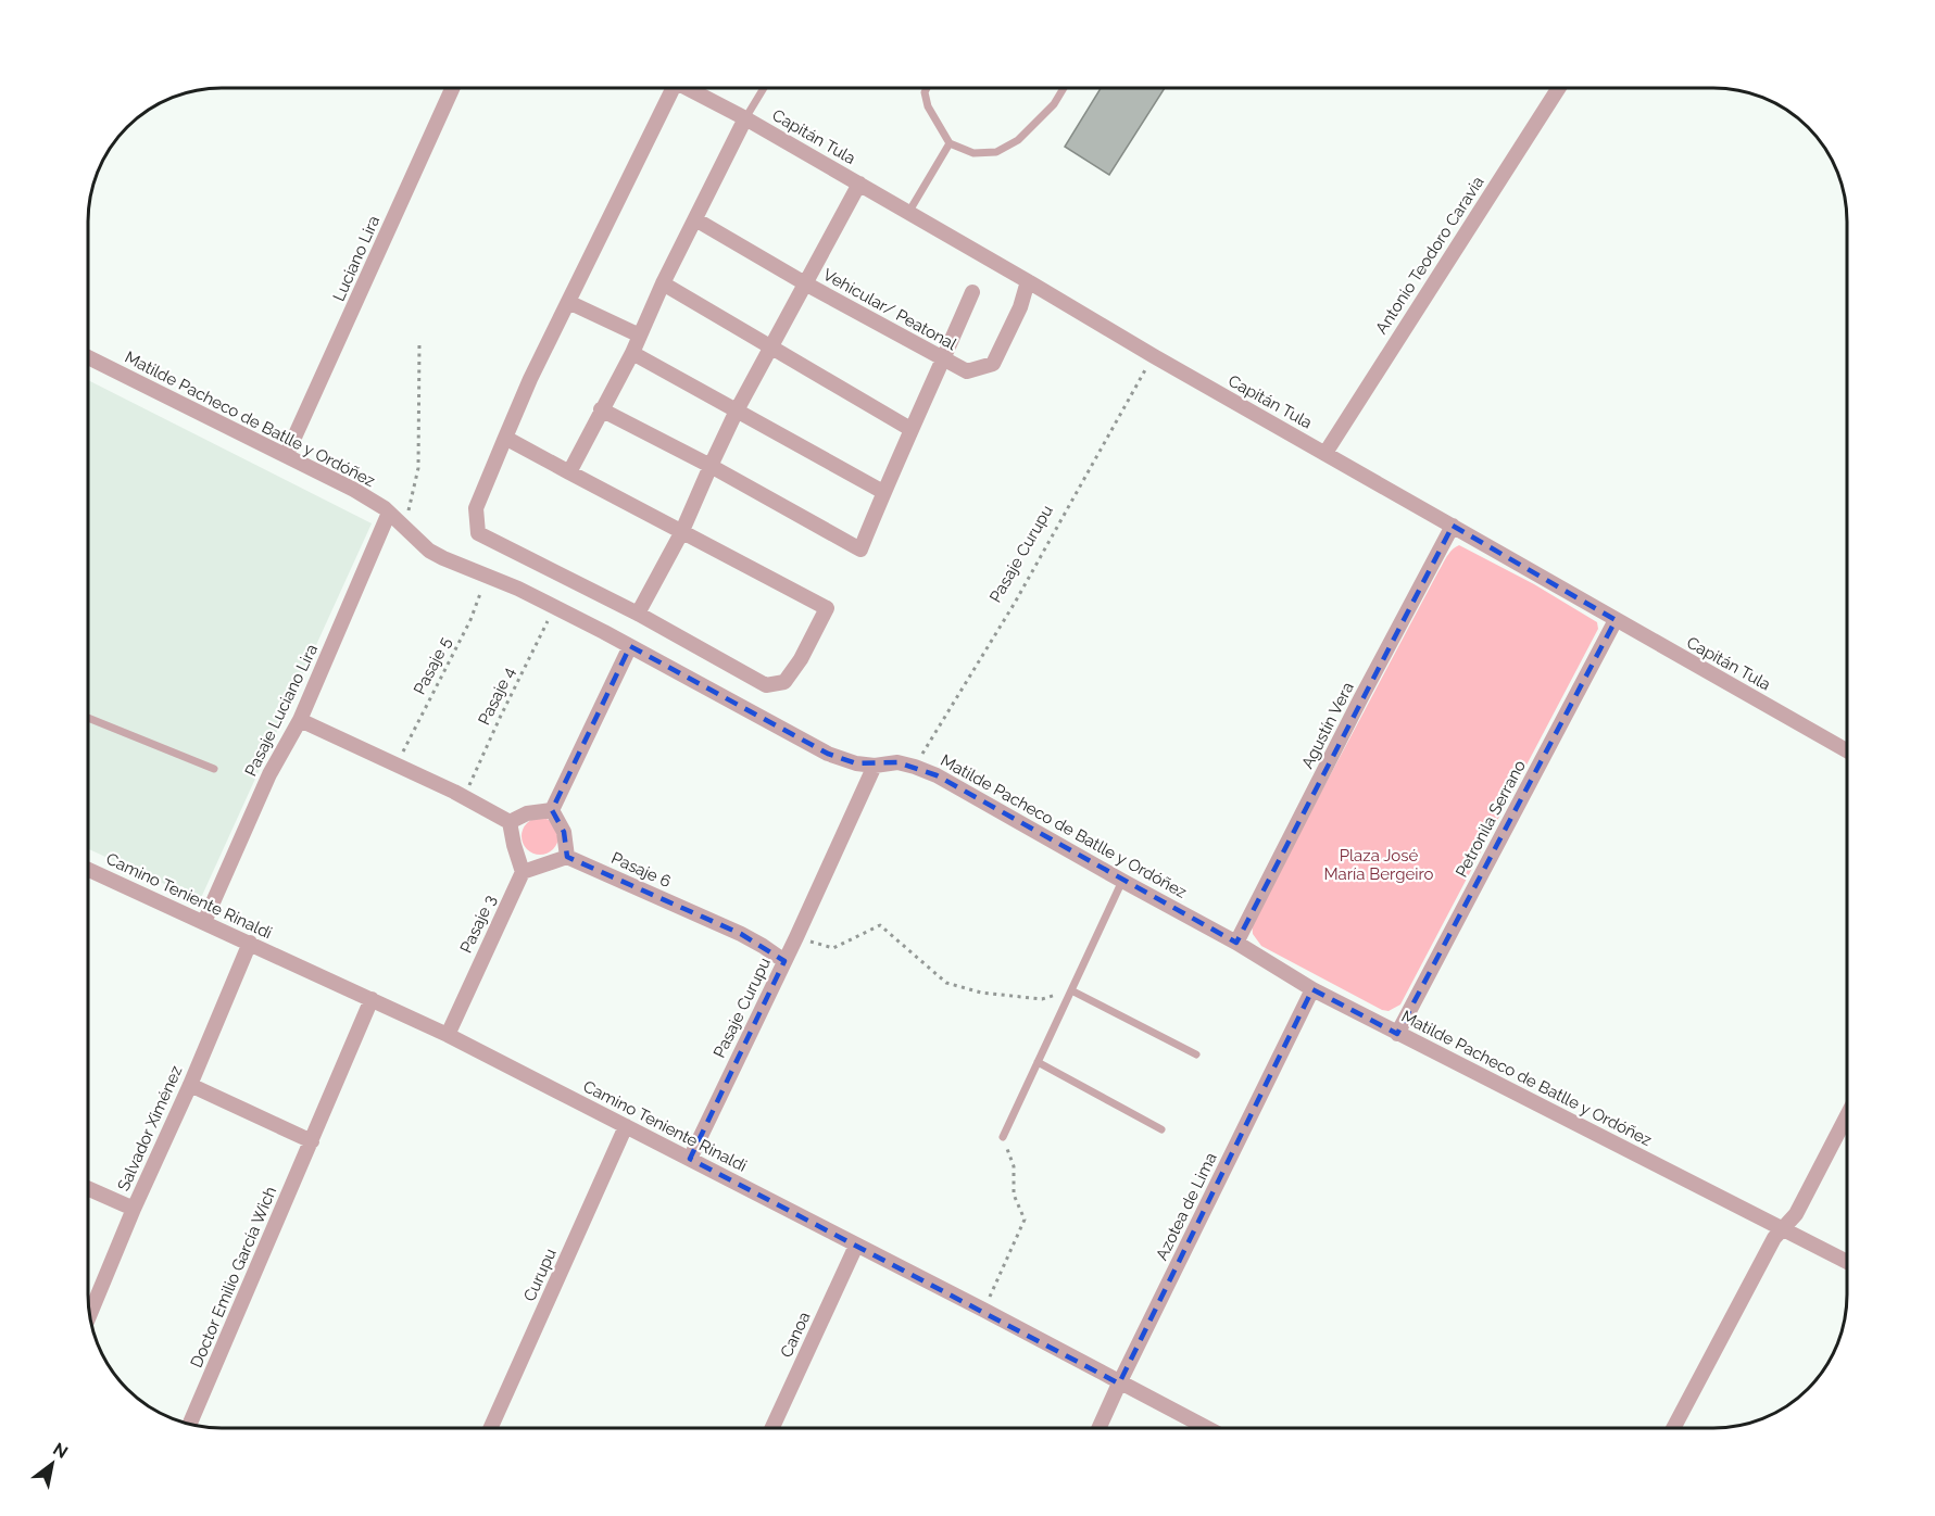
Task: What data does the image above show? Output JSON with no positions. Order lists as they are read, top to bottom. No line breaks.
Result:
{"streets":{"street":["Capitán Tula","Antonio Teodoro Caravia","Luciano Lira","Vehicular/ Peatonal","Matilde Pacheco de Batlle y Ordóñez","Pasaje Curupu","Pasaje Luciano Lira","Agustín Vera","Petronila Serrano","Pasaje 6","Camino Teniente Rinaldi","Pasaje 3","Salvador Ximénez","Azotea de Lima","Curupu","Doctor Emilio García Wich","Canoa"],"path":["Pasaje 5","Pasaje 4"]},"crossings":[["Capitán Tula","Antonio Teodoro Caravia"],["Capitán Tula","Vehicular/ Peatonal"],["Capitán Tula","Pasaje Curupu"],["Capitán Tula","Agustín Vera"],["Capitán Tula","Petronila Serrano"],["Luciano Lira","Matilde Pacheco de Batlle y Ordóñez"],["Matilde Pacheco de Batlle y Ordóñez","Pasaje Curupu"],["Matilde Pacheco de Batlle y Ordóñez","Pasaje 5"],["Matilde Pacheco de Batlle y Ordóñez","Pasaje 4"],["Matilde Pacheco de Batlle y Ordóñez","Pasaje Luciano Lira"],["Matilde Pacheco de Batlle y Ordóñez","Agustín Vera"],["Matilde Pacheco de Batlle y Ordóñez","Petronila Serrano"],["Matilde Pacheco de Batlle y Ordóñez","Azotea de Lima"],["Pasaje Curupu","Pasaje 6"],["Pasaje Curupu","Camino Teniente Rinaldi"],["Pasaje Luciano Lira","Camino Teniente Rinaldi"],["Camino Teniente Rinaldi","Pasaje 3"],["Camino Teniente Rinaldi","Salvador Ximénez"],["Camino Teniente Rinaldi","Azotea de Lima"],["Camino Teniente Rinaldi","Curupu"],["Camino Teniente Rinaldi","Doctor Emilio García Wich"],["Camino Teniente Rinaldi","Canoa"]],"parks":["Plaza José María Bergeiro"],"north":"top right"}
